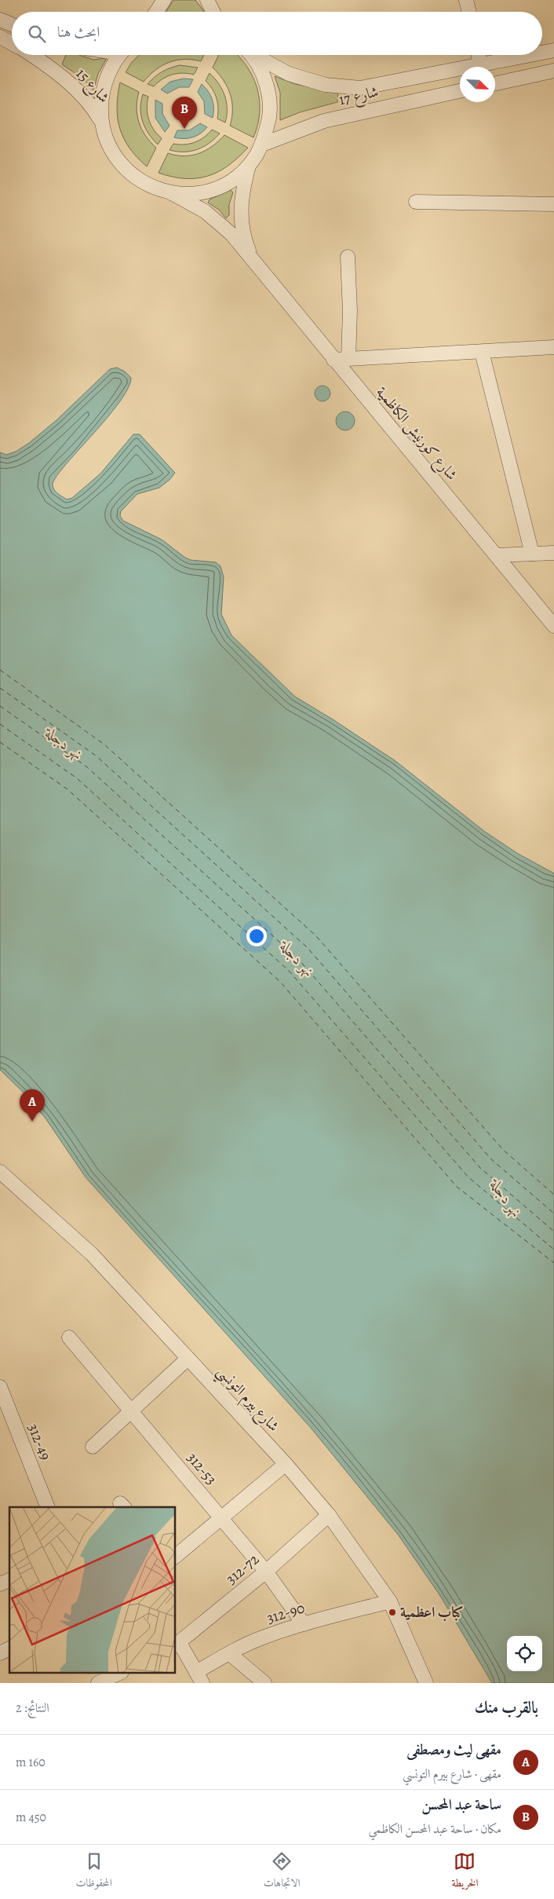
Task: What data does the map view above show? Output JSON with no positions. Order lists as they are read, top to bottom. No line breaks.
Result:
{"streets":{"street":["شارع 15","شارع 17","شارع كورنيش الكاظمية","شارع بيرم التونسي","312-49","312-53","312-72","312-90"]},"crossings":[["شارع بيرم التونسي","312-72"],["شارع بيرم التونسي","312-90"],["312-53","312-72"],["312-53","312-90"]],"water":["نهر دجلة"],"places":["كباب اعظمية"],"north":"bottom right","page":{"search":"ابحث هنا","pins":["B","A"],"heading":["بالقرب منك","النتائج: 2"],"list":[{"mark":"A","name":"مقهى ليث ومصطفى","note":"مقهى · شارع بيرم التونسي","value":"160 m"},{"mark":"B","name":"ساحة عبد المحسن","note":"مكان · ساحة عبد المحسن الكاظمي","value":"450 m"}],"nav":["الخريطة","الاتجاهات","المحفوظات"]}}
